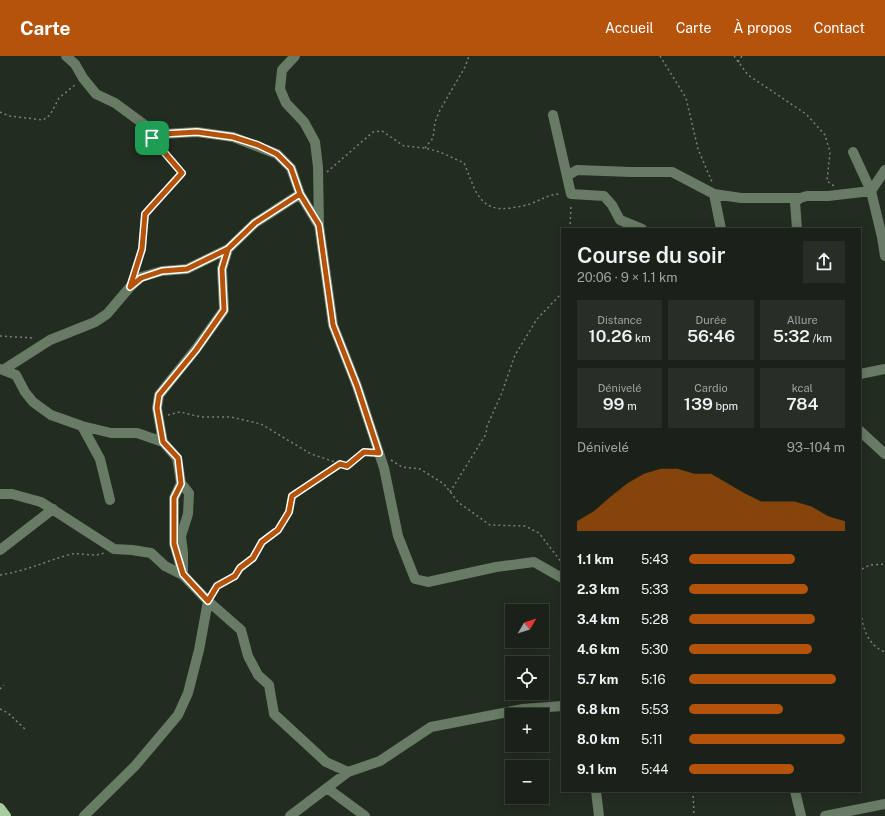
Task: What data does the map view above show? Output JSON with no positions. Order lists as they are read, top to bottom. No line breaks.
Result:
{"north":"top right","page":{"header":"Carte","nav":["Accueil","Carte","À propos","Contact"],"heading":["Course du soir","20:06 · 9 × 1.1 km"],"stats":[["Distance","10.26 km"],["Durée","56:46"],["Allure","5:32 /km"],["Dénivelé","99 m"],["Cardio","139 bpm"],["kcal","784"]],"chart":["Dénivelé","93–104 m"],"list":[{"name":"1.1 km","note":"5:43"},{"name":"2.3 km","note":"5:33"},{"name":"3.4 km","note":"5:28"},{"name":"4.6 km","note":"5:30"},{"name":"5.7 km","note":"5:16"},{"name":"6.8 km","note":"5:53"},{"name":"8.0 km","note":"5:11"},{"name":"9.1 km","note":"5:44"}],"map_buttons":["+","−"]}}
